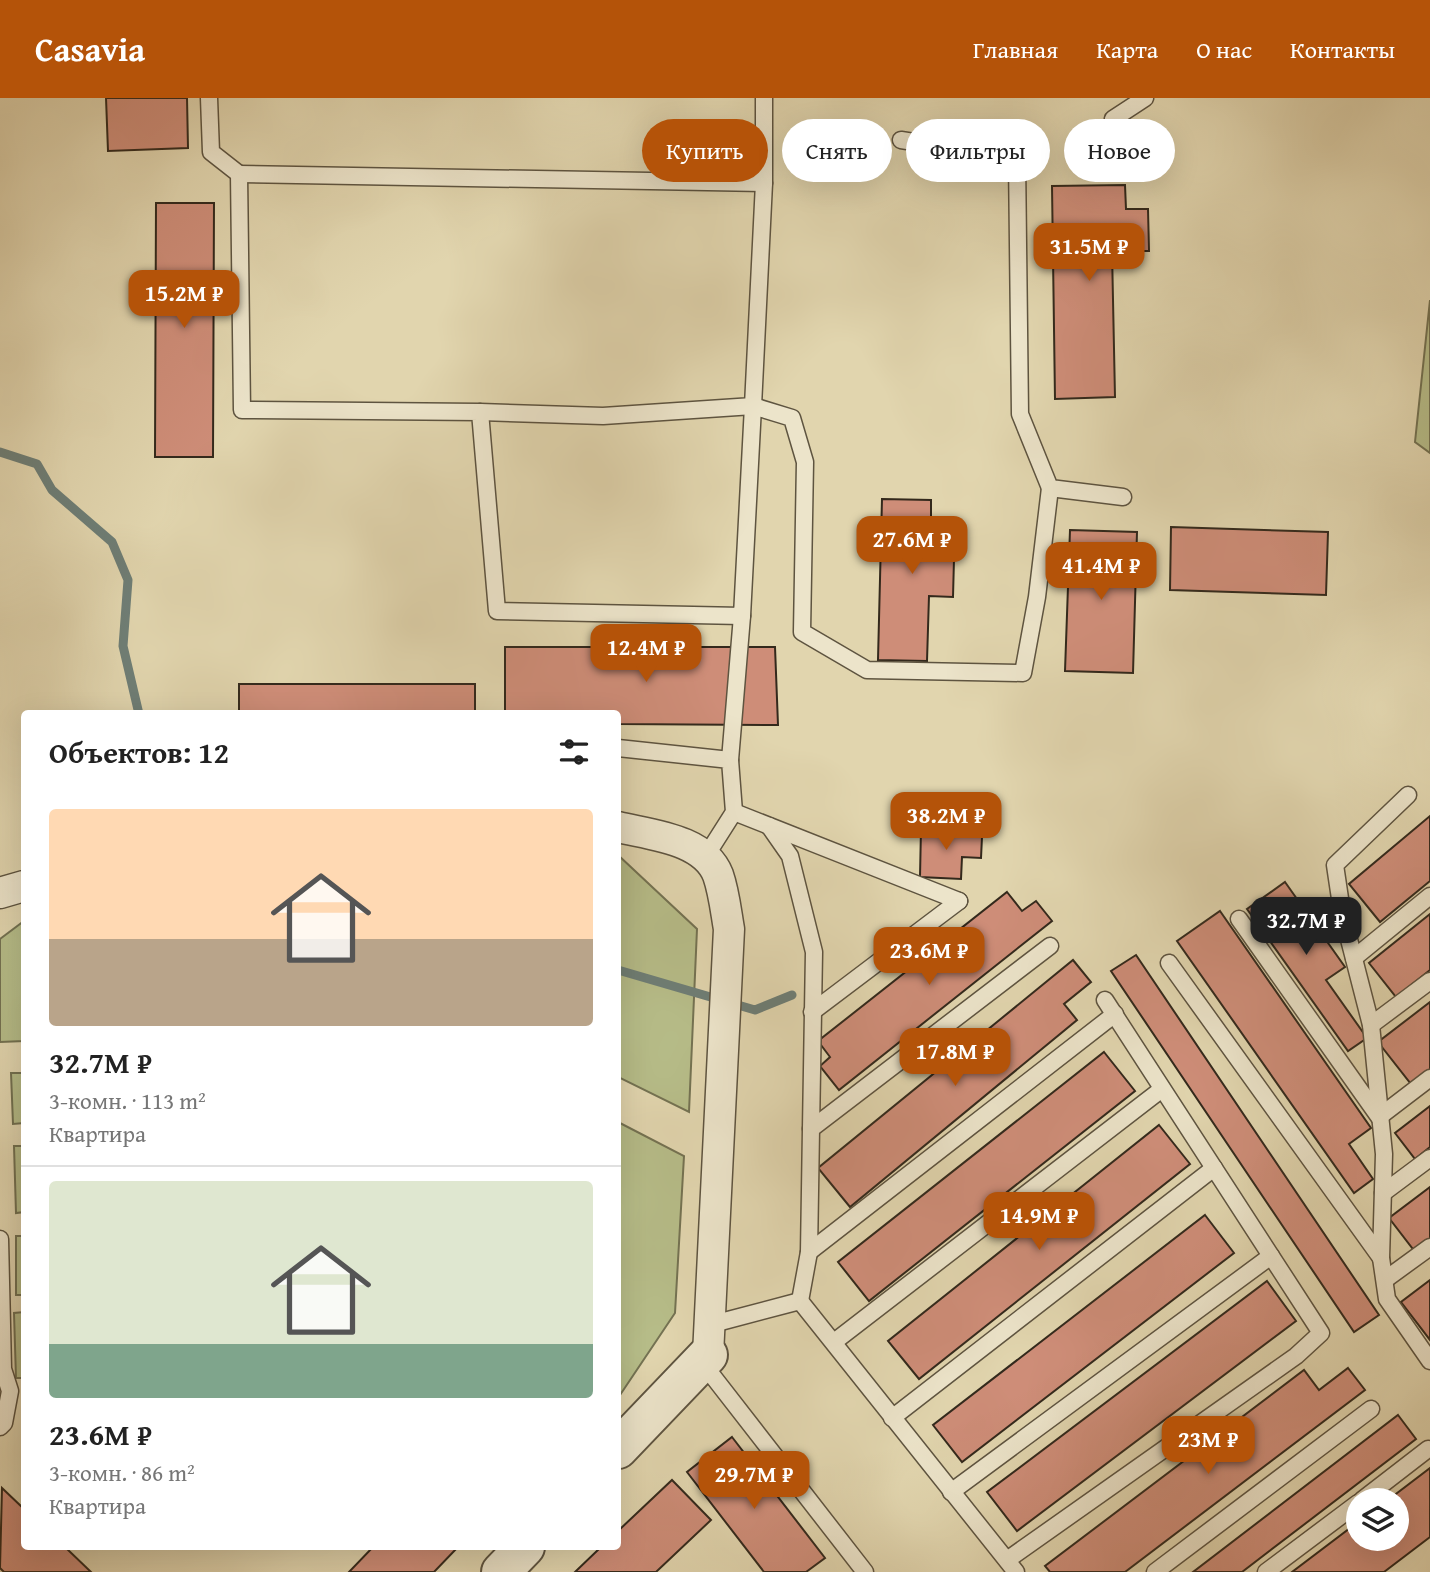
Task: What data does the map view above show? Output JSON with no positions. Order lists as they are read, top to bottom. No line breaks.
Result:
{"page":{"header":"Casavia","nav":["Главная","Карта","О нас","Контакты"],"chip":["Купить","Снять","Фильтры","Новое"],"price":["31.5M ₽","15.2M ₽","27.6M ₽","41.4M ₽","12.4M ₽","38.2M ₽","32.7M ₽","23.6M ₽","17.8M ₽","14.9M ₽","23M ₽","29.7M ₽"],"heading":"Объектов: 12","list":[{"name":"32.7M ₽","note":"3-комн. · 113 m² · Квартира"},{"name":"23.6M ₽","note":"3-комн. · 86 m² · Квартира"}]}}
